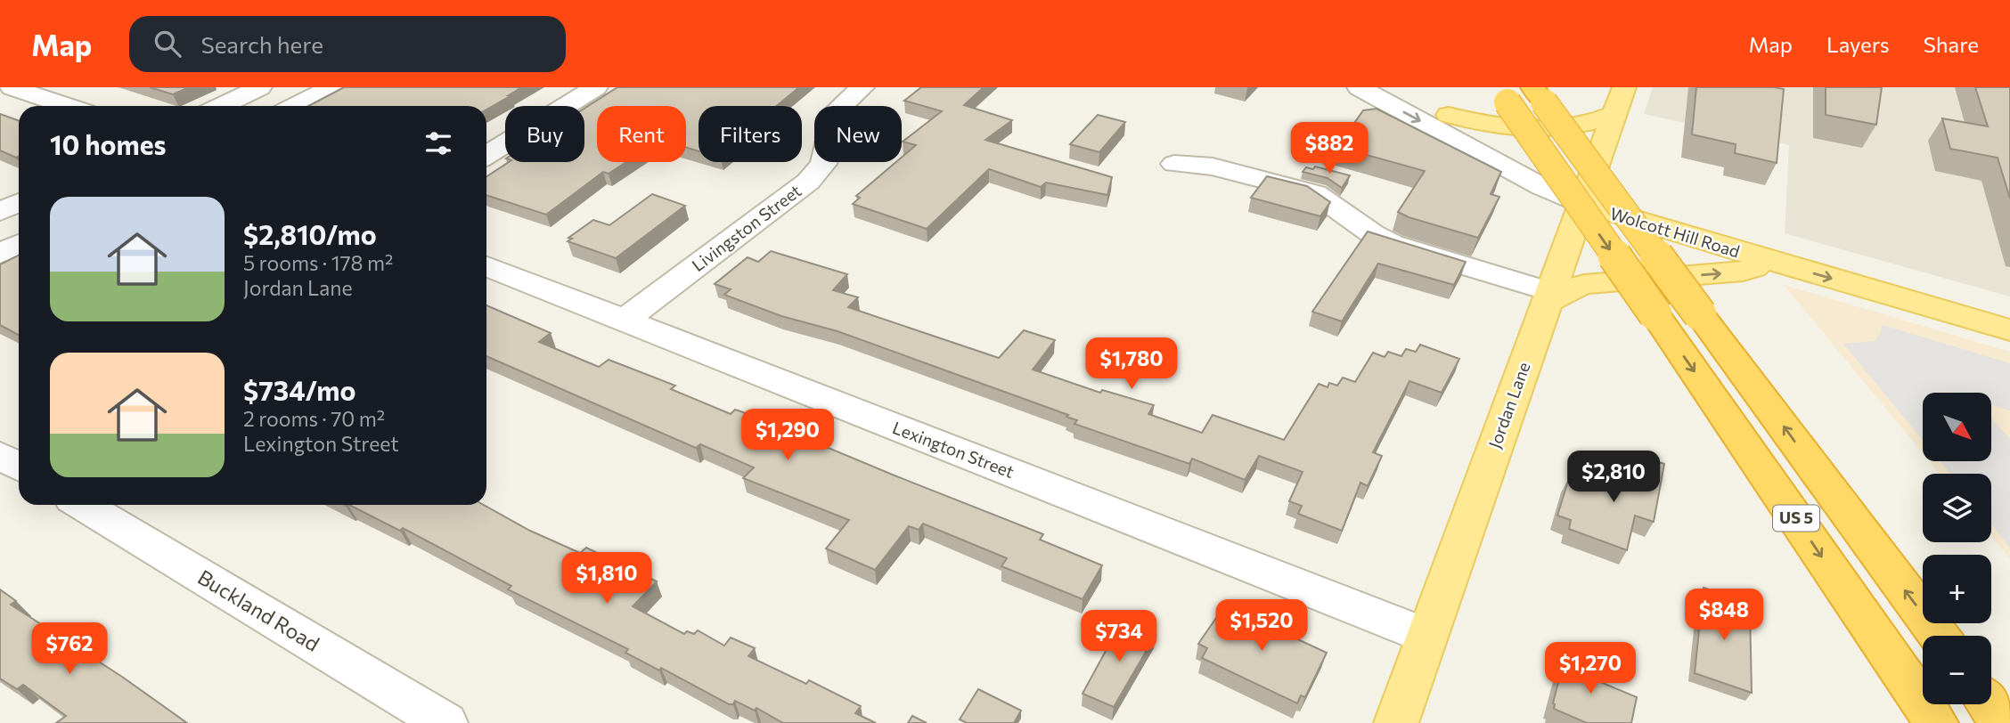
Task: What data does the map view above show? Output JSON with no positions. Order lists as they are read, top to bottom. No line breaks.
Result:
{"streets":{"highway":["US 5"],"main road":["Wolcott Hill Road","Jordan Lane"],"street":["Livingston Street","Lexington Street","Buckland Road"]},"crossings":[["Livingston Street","Lexington Street"],["Wolcott Hill Road","Jordan Lane"],["Jordan Lane","Lexington Street"]],"north":"bottom right","page":{"header":"Map","search":"Search here","nav":["Map","Layers","Share"],"chip":["Buy","Rent","Filters","New"],"heading":"10 homes","price":["$882","$1,780","$1,290","$2,810","$1,810","$848","$1,520","$734","$762","$1,270"],"list":[{"name":"$2,810/mo","note":"5 rooms · 178 m² · Jordan Lane"},{"name":"$734/mo","note":"2 rooms · 70 m² · Lexington Street"}],"map_buttons":["+","−"]}}
